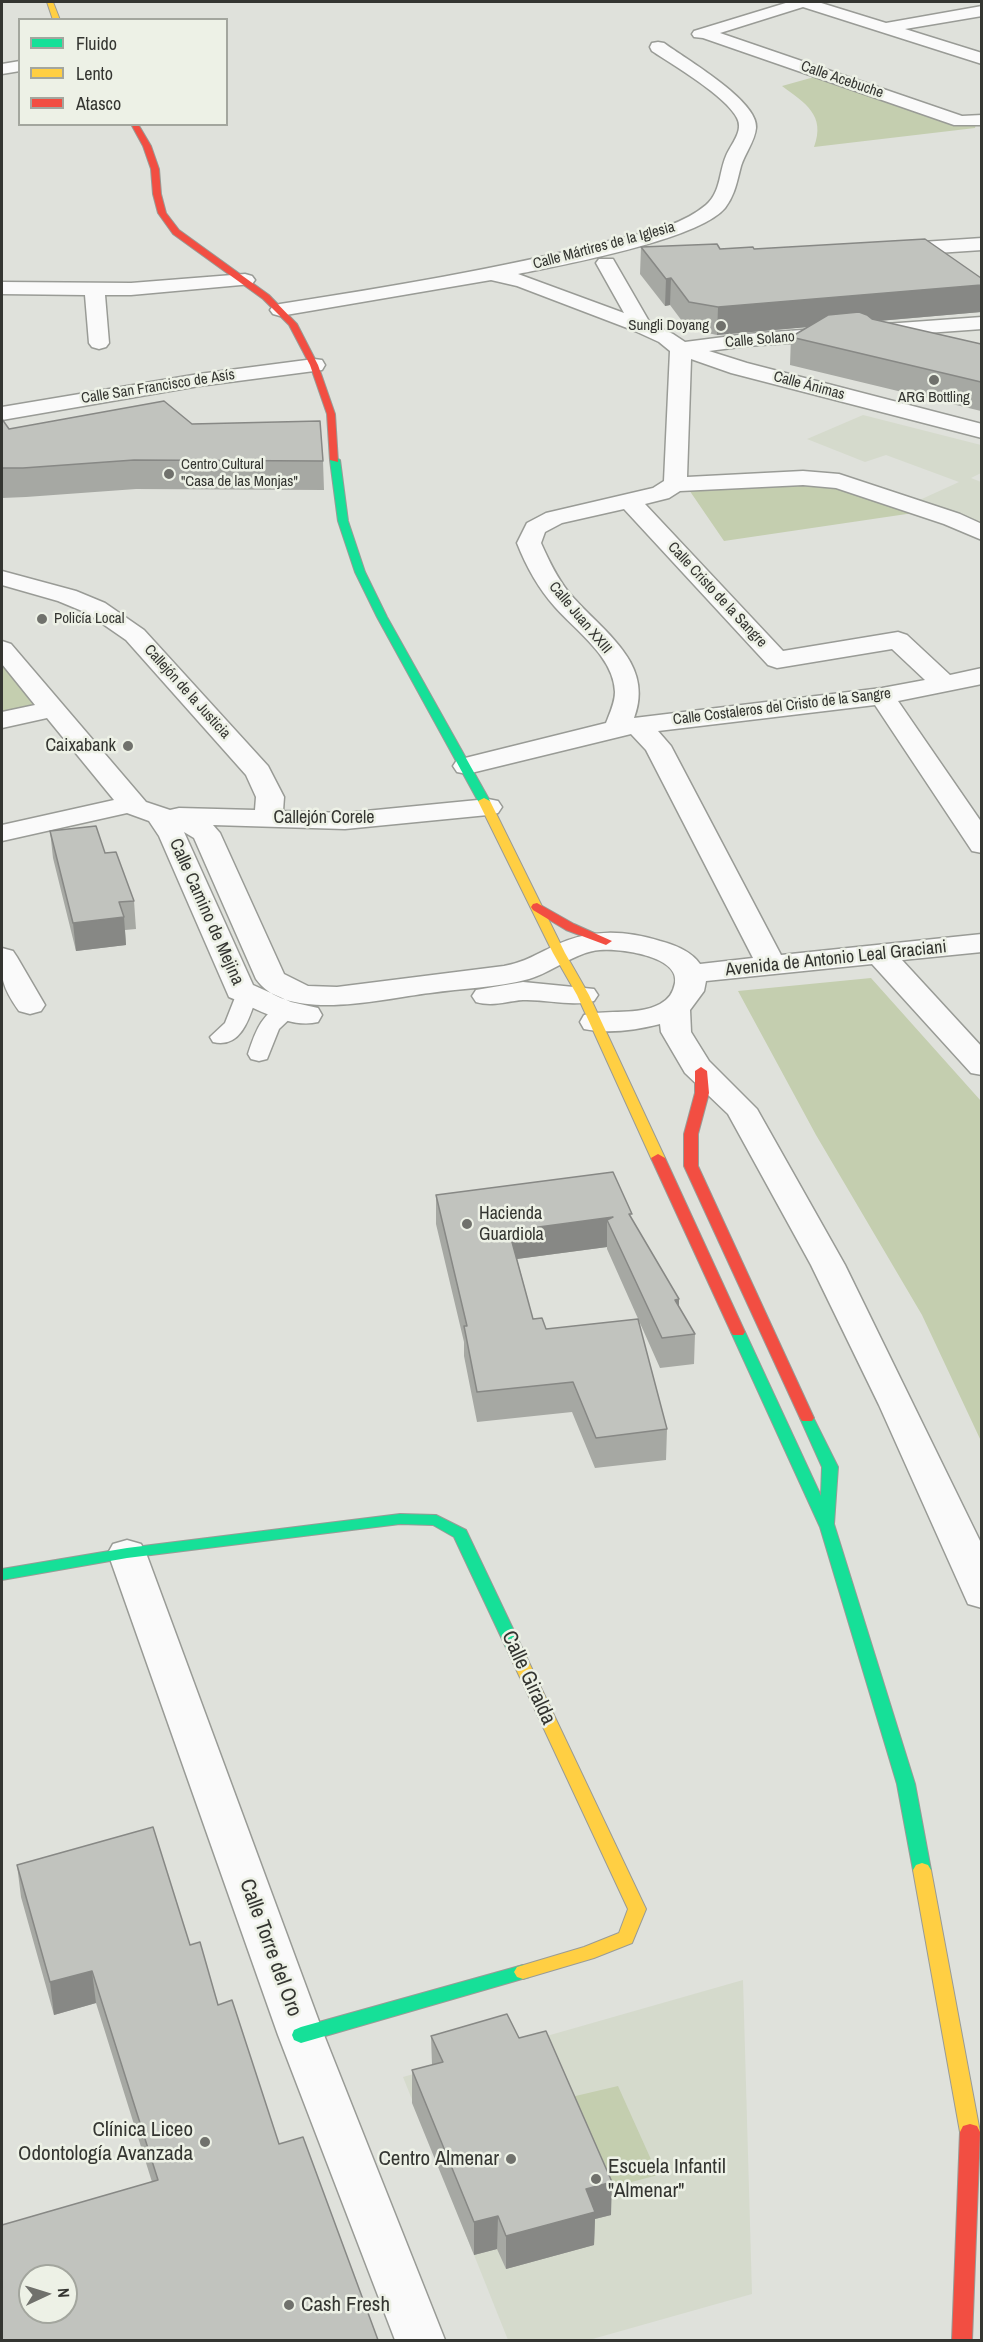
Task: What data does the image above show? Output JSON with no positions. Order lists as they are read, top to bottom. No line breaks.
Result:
{"streets":{"main road":["Calle Giralda"],"street":["Calle Acebuche","Calle Mártires de la Iglesia","Calle Solano","Calle Ánimas","Calle San Francisco de Asís","Calle Cristo de la Sangre","Calle Juan XXIII","Callejón de la Justicia","Calle Costaleros del Cristo de la Sangre","Callejón Corele","Calle Camino de Mejina","Avenida de Antonio Leal Graciani","Calle Torre del Oro"]},"crossings":[["Calle Acebuche","Calle Mártires de la Iglesia"],["Calle Mártires de la Iglesia","Calle Ánimas"],["Calle Solano","Calle Ánimas"],["Calle Cristo de la Sangre","Calle Juan XXIII"],["Calle Cristo de la Sangre","Calle Costaleros del Cristo de la Sangre"],["Calle Juan XXIII","Calle Costaleros del Cristo de la Sangre"],["Callejón de la Justicia","Callejón Corele"],["Callejón Corele","Calle Camino de Mejina"],["Calle Giralda","Calle Torre del Oro"]],"places":["Sungli Doyang","ARG Bottling","Centro Cultural \"Casa de las Monjas\"","Policía Local","Caixabank","Hacienda Guardiola","Clínica Liceo Odontología Avanzada","Centro Almenar","Escuela Infantil \"Almenar\"","Cash Fresh"],"legend":["Fluido","Lento","Atasco"],"north":"right"}
